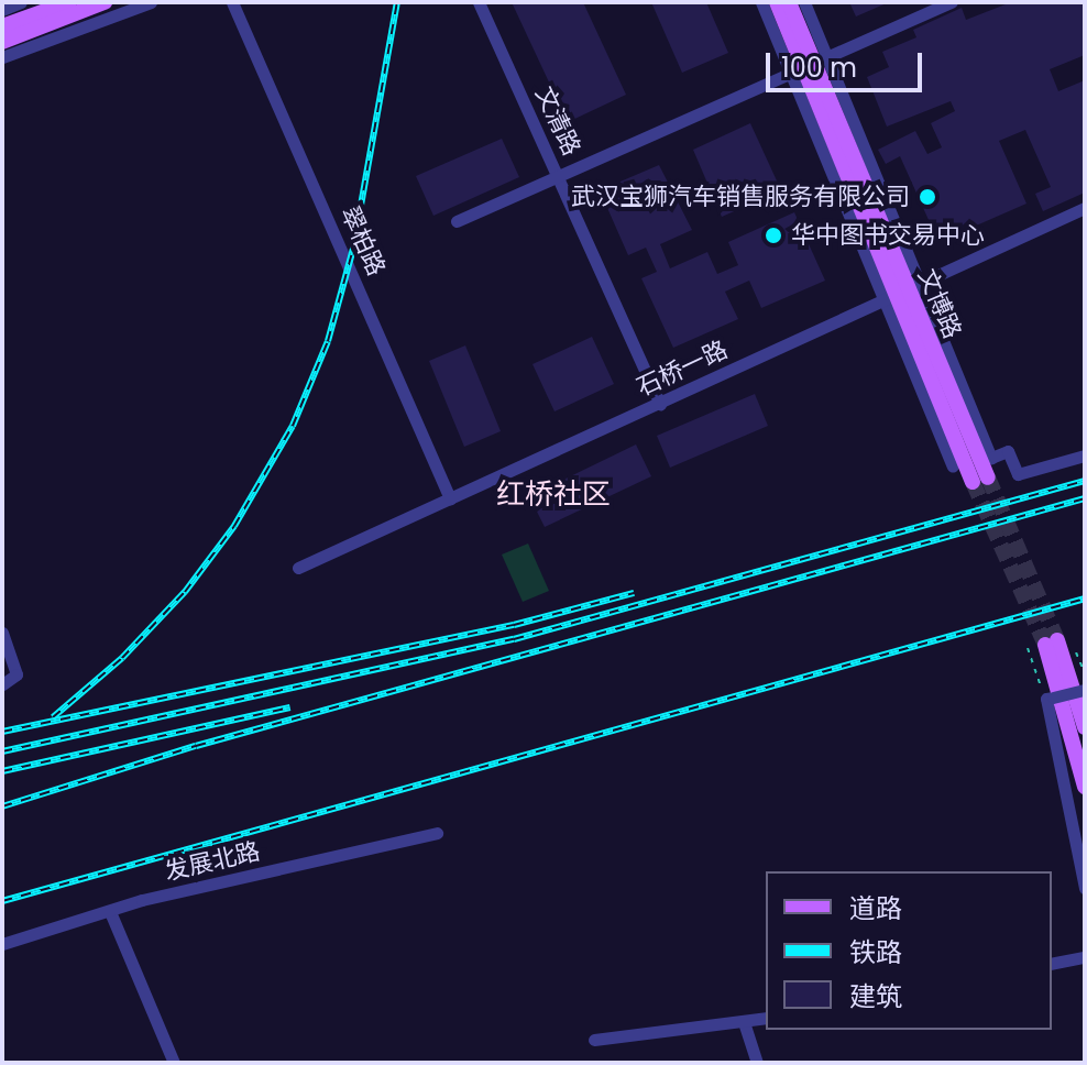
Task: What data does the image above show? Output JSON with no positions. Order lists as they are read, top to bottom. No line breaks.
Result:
{"streets":{"main road":["文博路"],"street":["文清路","翠柏路","石桥一路","发展北路"]},"crossings":[["文清路","石桥一路"],["翠柏路","石桥一路"],["文博路","石桥一路"]],"districts":["红桥社区"],"places":["武汉宝狮汽车销售服务有限公司","华中图书交易中心"],"legend":["道路","铁路","建筑"],"scale_bar":"100 m"}
